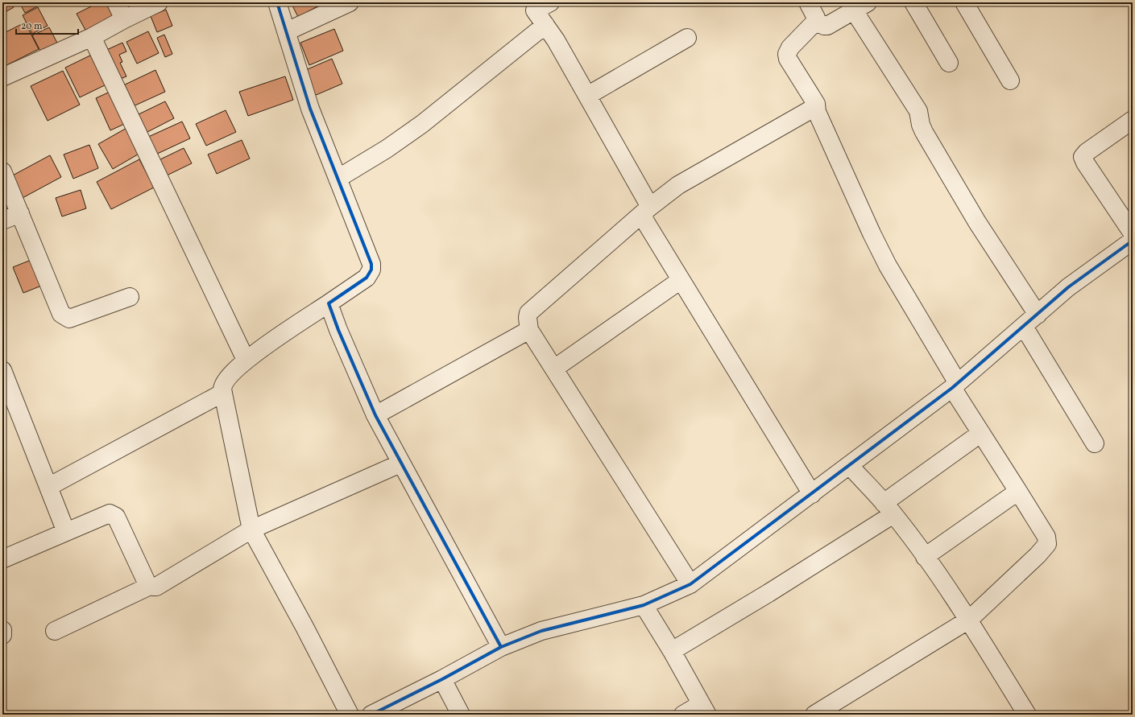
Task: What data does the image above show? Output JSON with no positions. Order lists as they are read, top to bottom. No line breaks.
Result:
{"scale_bar":"20 m"}
